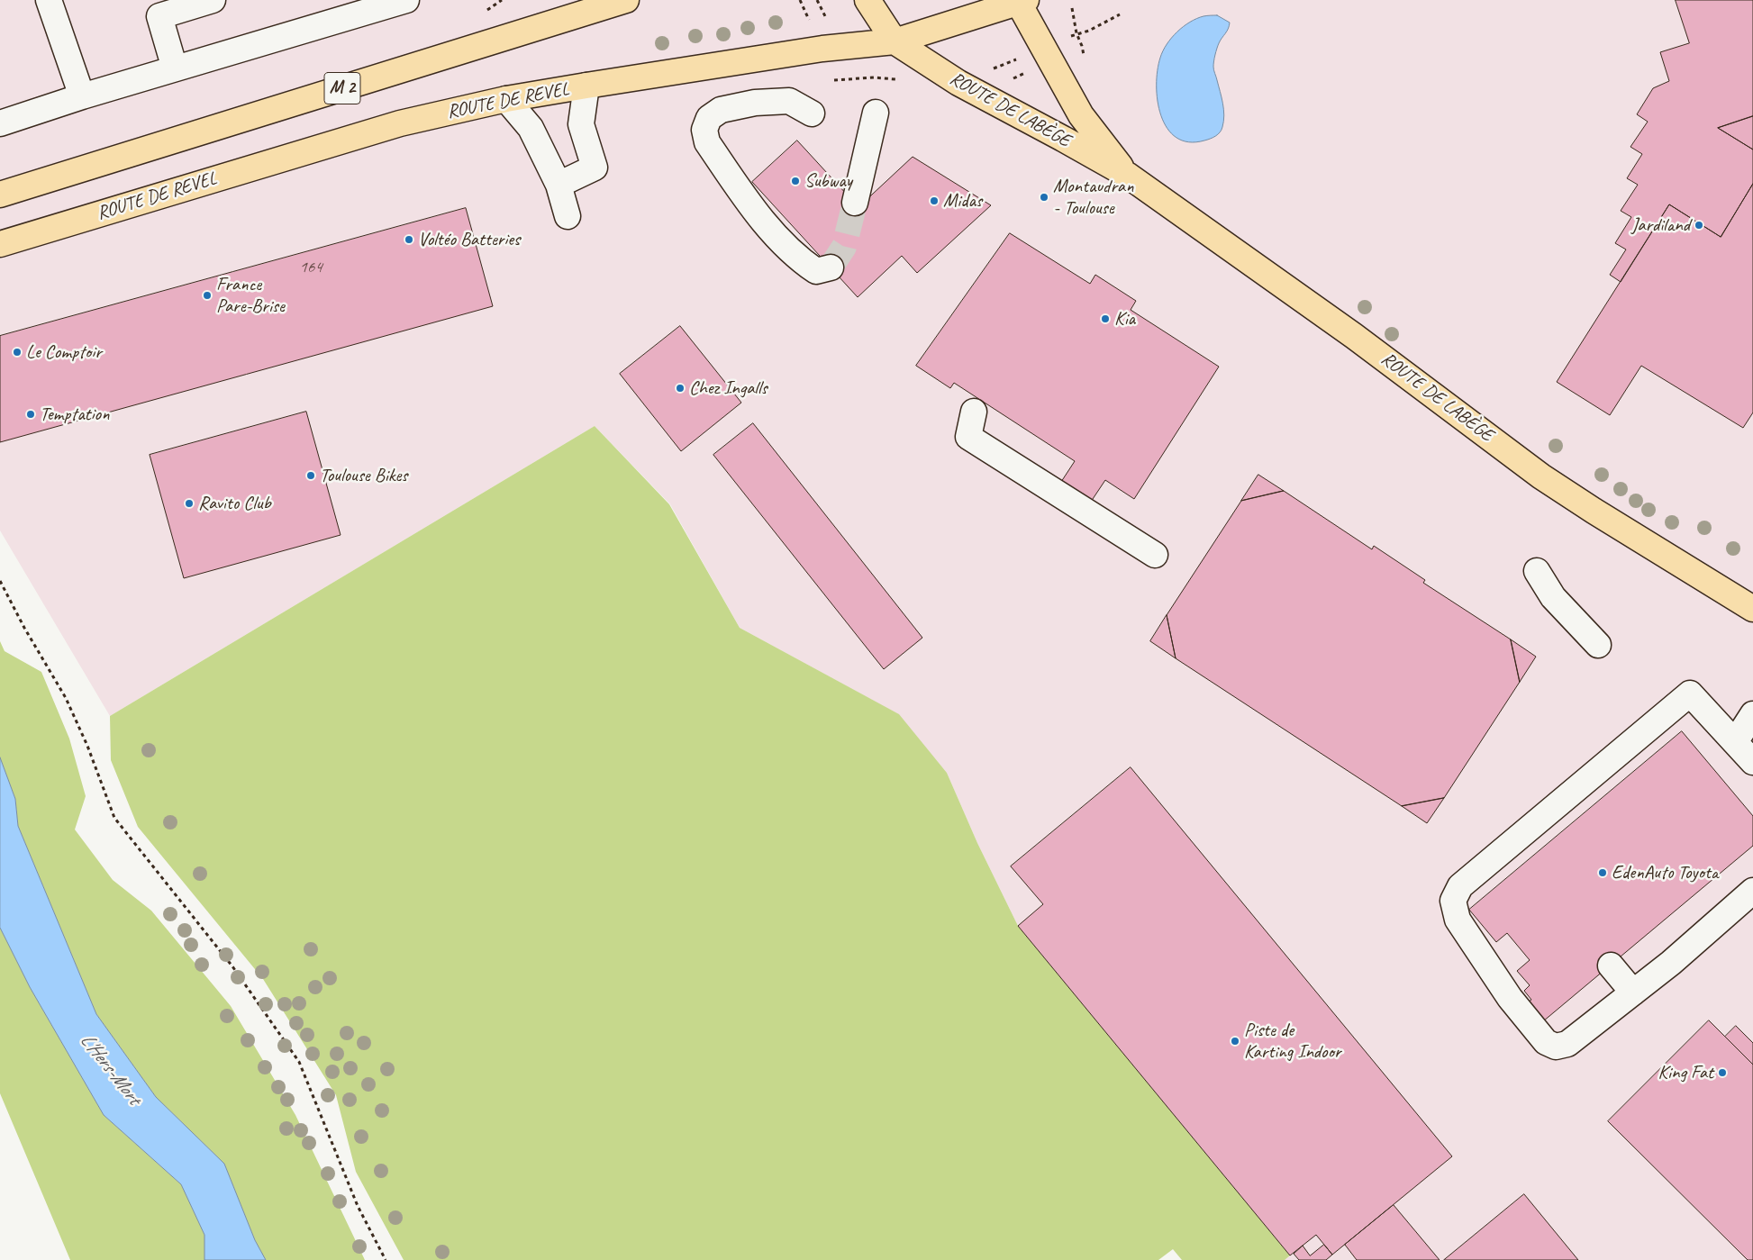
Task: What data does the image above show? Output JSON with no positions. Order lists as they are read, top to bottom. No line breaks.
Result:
{"streets":{"main road":["M 2","ROUTE DE REVEL","ROUTE DE LABÈGE"]},"crossings":[["ROUTE DE REVEL","ROUTE DE LABÈGE"]],"water":["L'Hers-Mort"],"places":["Subway","Montaudran - Toulouse","Midas","Jardiland","Voltéo Batteries","France Pare-Brise","Kia","Le Comptoir","Chez Ingalls","Temptation","Toulouse Bikes","Ravito Club","EdenAuto Toyota","Piste de Karting Indoor","King Fat"],"house_numbers":["164"]}
